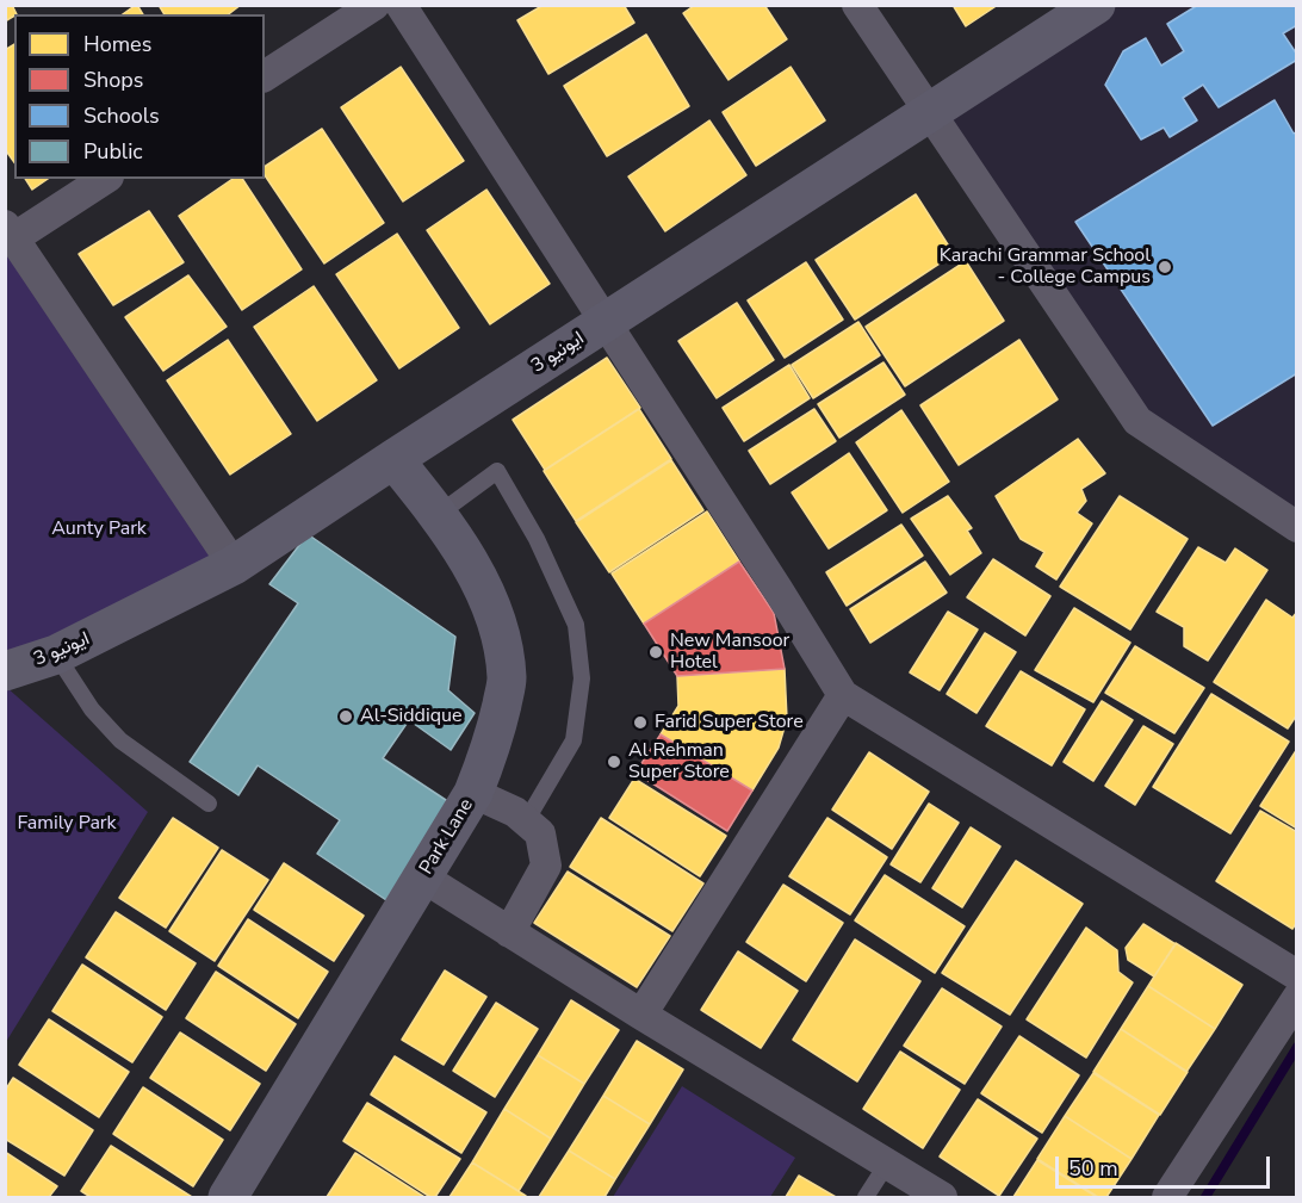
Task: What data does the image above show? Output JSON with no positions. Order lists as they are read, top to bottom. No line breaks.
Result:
{"streets":{"street":["ایونیو 3","Park Lane"]},"crossings":[["ایونیو 3","Park Lane"]],"parks":["Aunty Park","Family Park"],"places":["Karachi Grammar School - College Campus","New Mansoor Hotel","Al-Siddique","Farid Super Store","Al Rehman Super Store"],"legend":["Homes","Shops","Schools","Public"],"scale_bar":"50 m"}
